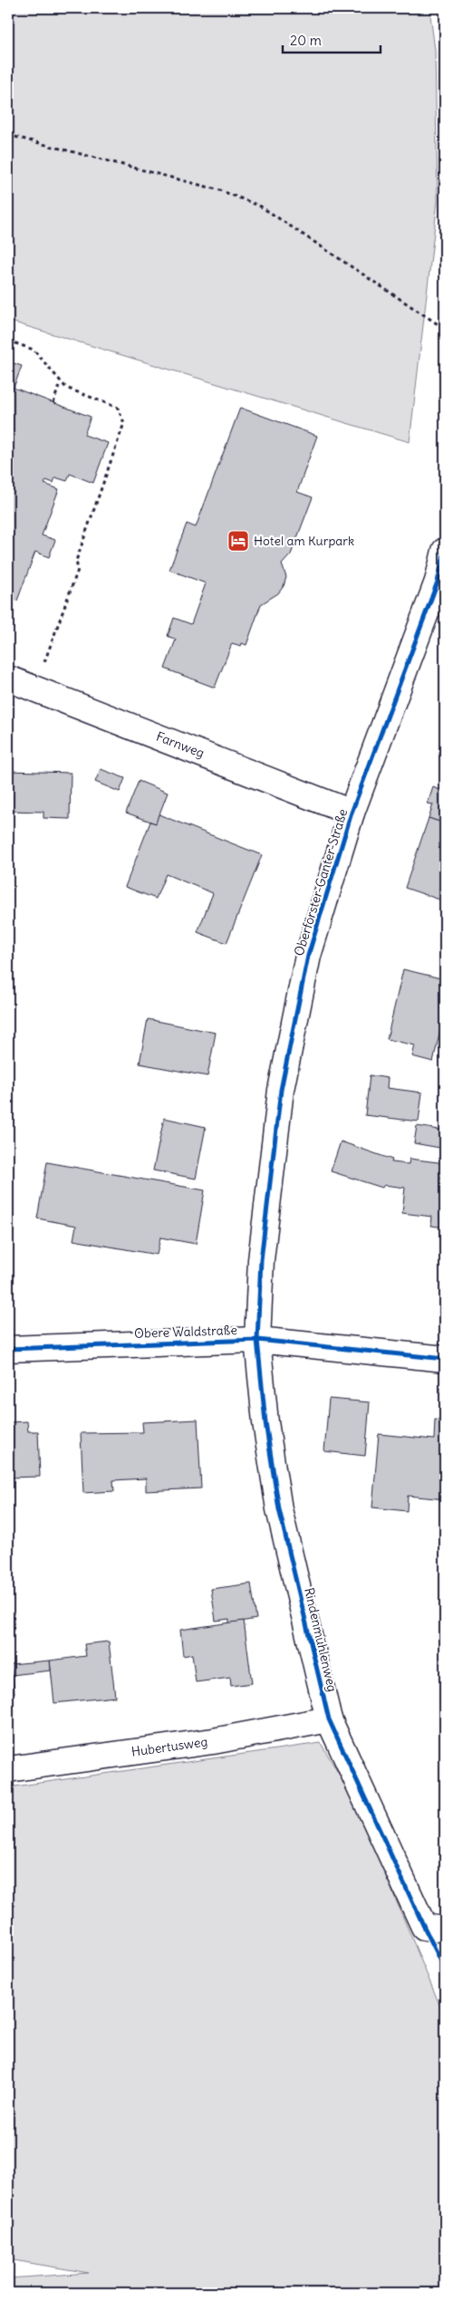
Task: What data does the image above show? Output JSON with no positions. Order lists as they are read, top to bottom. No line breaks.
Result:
{"streets":{"street":["Farnweg","Oberförster-Ganter-Straße","Obere Waldstraße","Rindenmühlenweg","Hubertusweg"]},"crossings":[["Farnweg","Oberförster-Ganter-Straße"],["Oberförster-Ganter-Straße","Obere Waldstraße"],["Oberförster-Ganter-Straße","Rindenmühlenweg"],["Obere Waldstraße","Rindenmühlenweg"],["Rindenmühlenweg","Hubertusweg"]],"places":{"hotel":["Hotel am Kurpark"]},"scale_bar":"20 m"}
